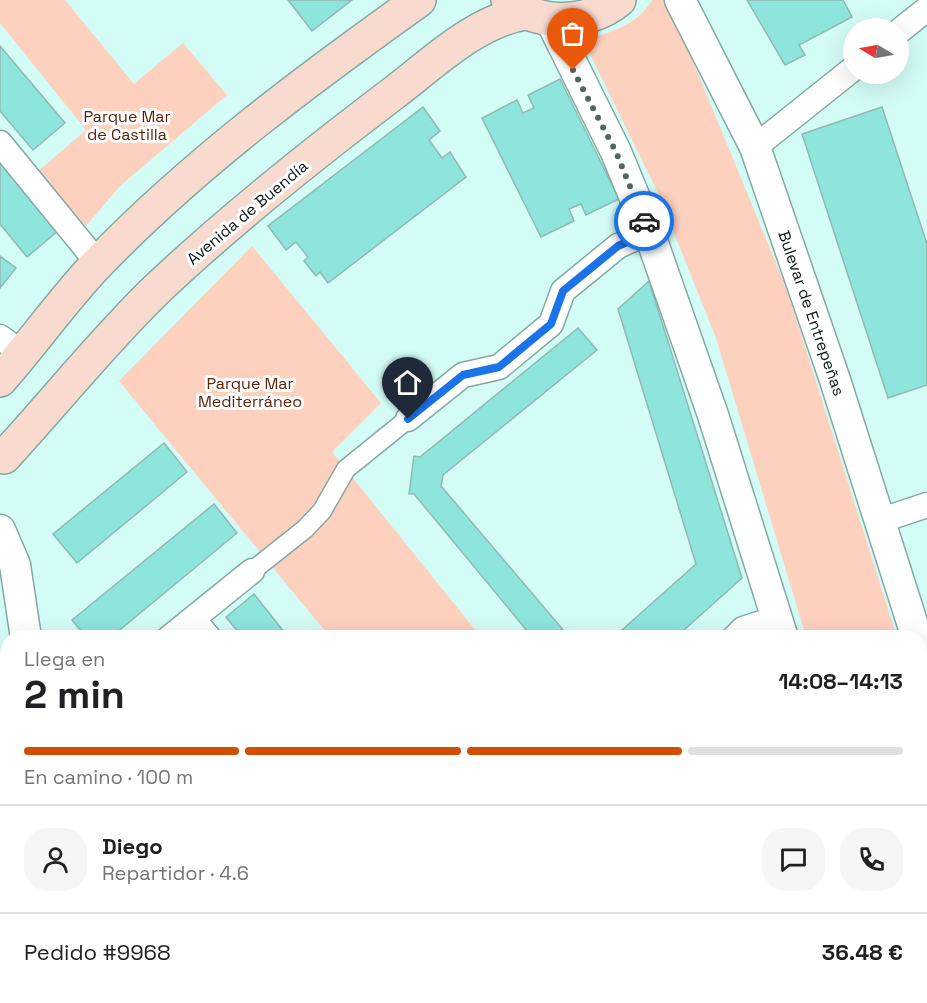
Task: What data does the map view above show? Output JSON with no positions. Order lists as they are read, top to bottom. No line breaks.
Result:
{"streets":{"main road":["Avenida de Buendía"],"street":["Bulevar de Entrepeñas"]},"parks":["Parque Mar de Castilla","Parque Mar Mediterráneo"],"north":"left","page":{"heading":["2 min","Llega en","14:08–14:13"],"panel":["Diego","Repartidor · 4.6","Pedido #9968","36.48 €"],"bar":"En camino · 100 m"}}
